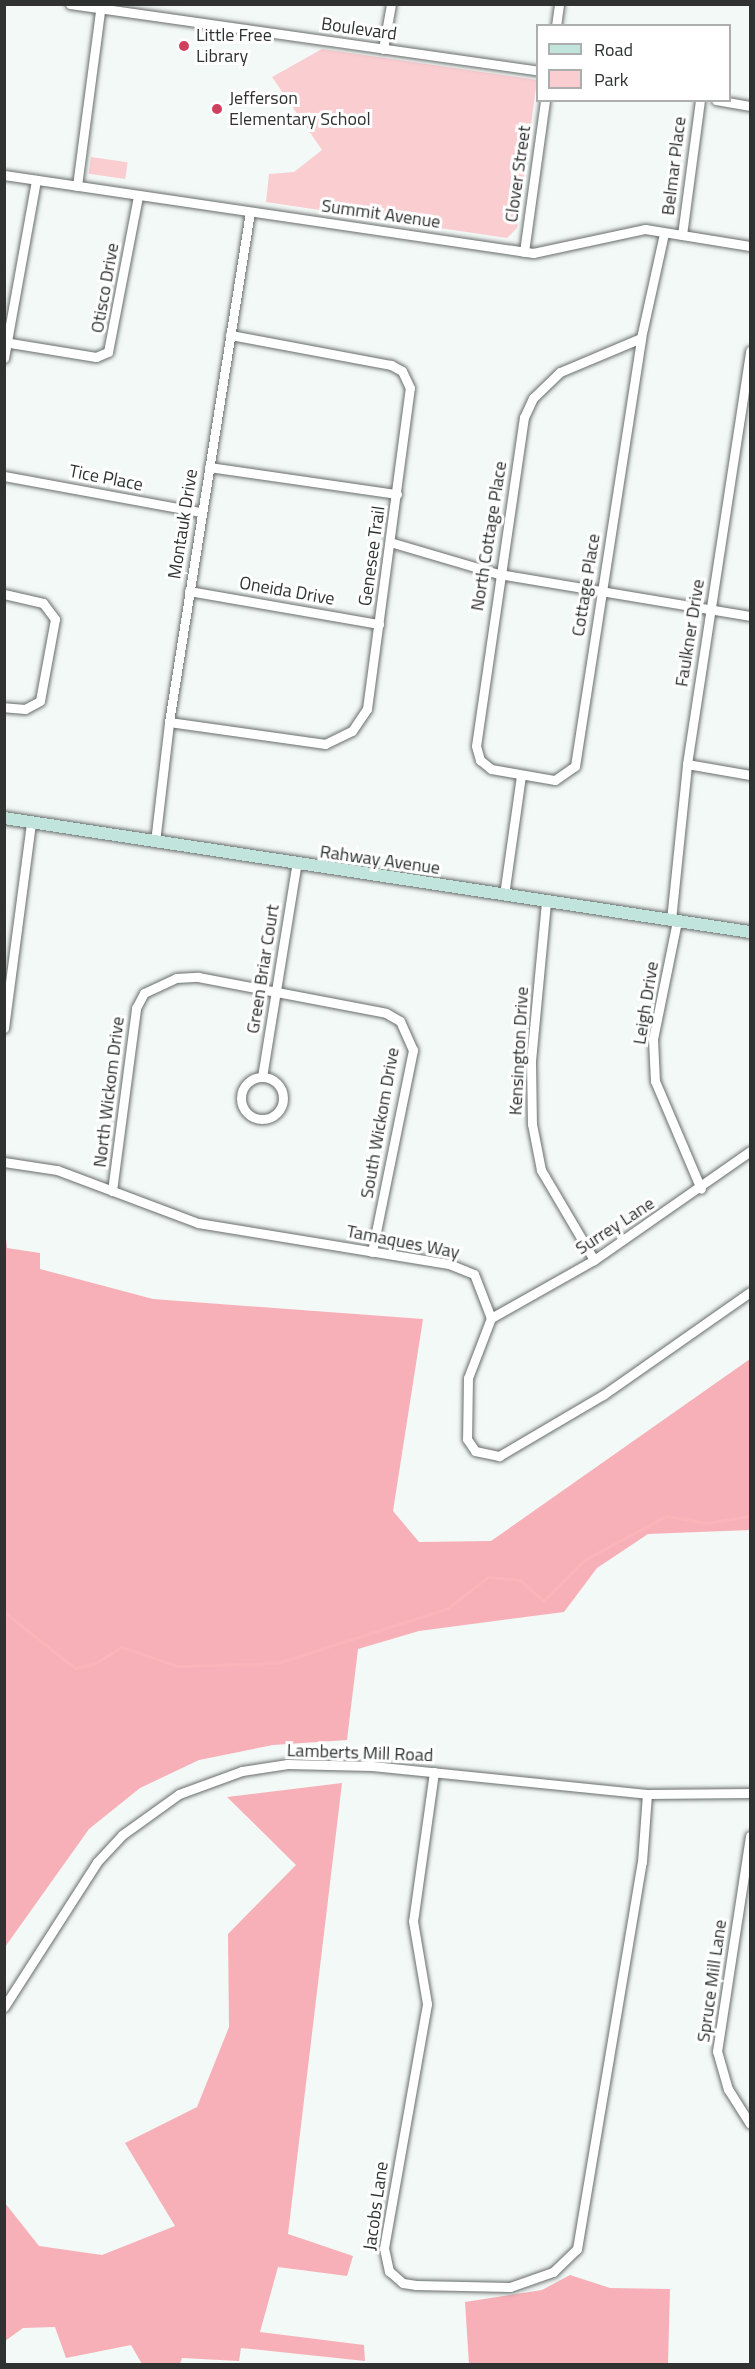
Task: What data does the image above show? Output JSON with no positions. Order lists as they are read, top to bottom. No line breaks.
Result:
{"streets":{"street":["Boulevard","Belmar Place","Clover Street","Summit Avenue","Otisco Drive","Tice Place","Montauk Drive","North Cottage Place","Genesee Trail","Cottage Place","Oneida Drive","Faulkner Drive","Rahway Avenue","Green Briar Court","Leigh Drive","Kensington Drive","North Wickom Drive","South Wickom Drive","Surrey Lane","Tamaques Way","Lamberts Mill Road","Spruce Mill Lane","Jacobs Lane"]},"crossings":[["Belmar Place","Summit Avenue"],["Clover Street","Summit Avenue"],["Summit Avenue","Otisco Drive"],["Summit Avenue","Montauk Drive"],["Summit Avenue","Cottage Place"],["Tice Place","Montauk Drive"],["Montauk Drive","Genesee Trail"],["Montauk Drive","Oneida Drive"],["Montauk Drive","Rahway Avenue"],["North Cottage Place","Cottage Place"],["Genesee Trail","Oneida Drive"],["Faulkner Drive","Rahway Avenue"],["Faulkner Drive","Leigh Drive"],["Rahway Avenue","Green Briar Court"],["Rahway Avenue","Leigh Drive"],["Rahway Avenue","Kensington Drive"],["Green Briar Court","North Wickom Drive"],["Green Briar Court","South Wickom Drive"],["Leigh Drive","Surrey Lane"],["Kensington Drive","Surrey Lane"],["North Wickom Drive","South Wickom Drive"],["North Wickom Drive","Tamaques Way"],["South Wickom Drive","Tamaques Way"],["Surrey Lane","Tamaques Way"],["Lamberts Mill Road","Jacobs Lane"]],"places":["Little Free Library","Jefferson Elementary School"],"legend":["Road","Park"]}
